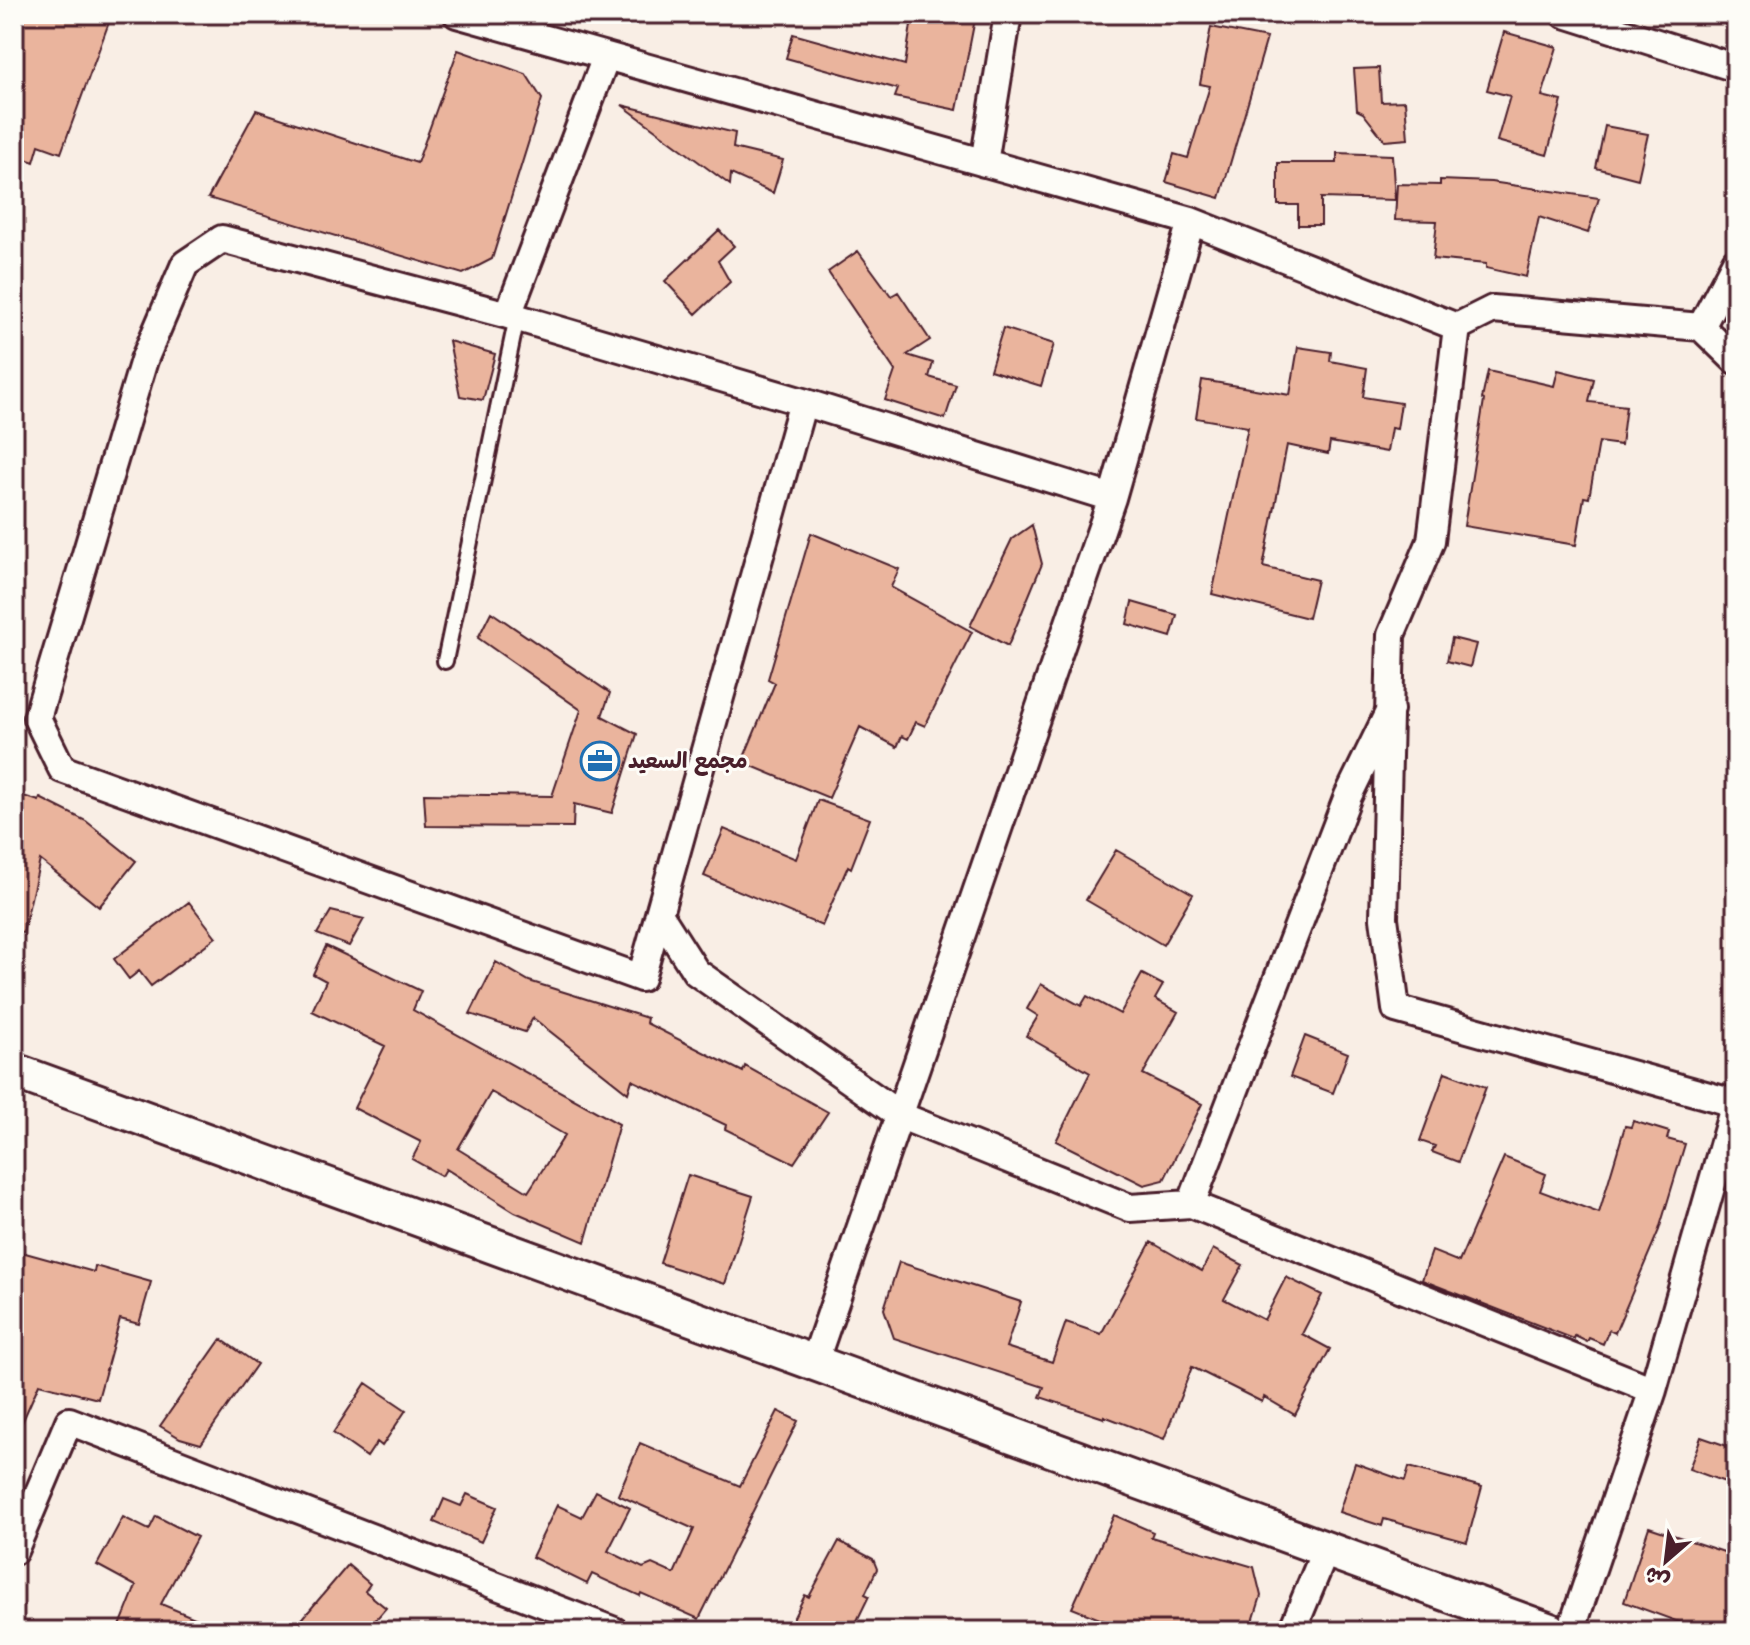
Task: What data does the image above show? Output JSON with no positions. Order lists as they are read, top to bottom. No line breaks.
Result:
{"places":{"office":["مجمع السعيد"]},"north":"bottom left"}
